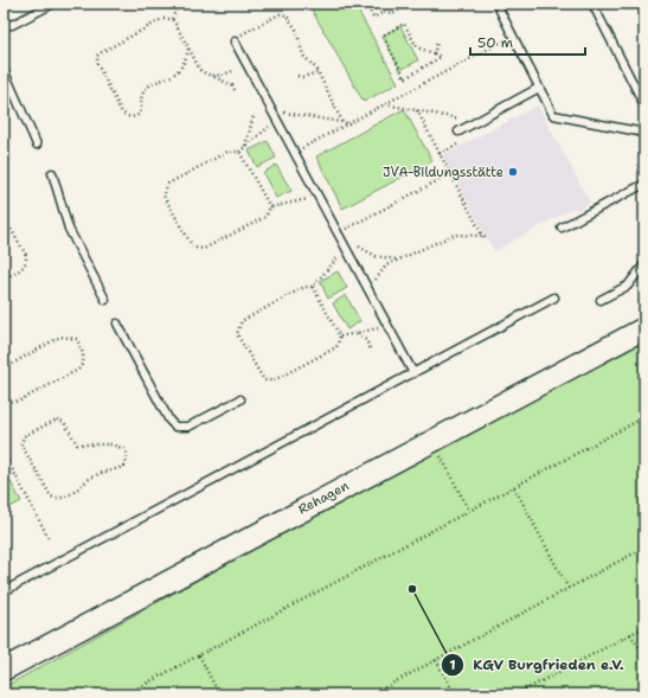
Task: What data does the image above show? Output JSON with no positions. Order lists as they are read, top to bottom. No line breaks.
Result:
{"streets":{"street":["Rehagen"]},"places":["JVA-Bildungsstätte","KGV Burgfrieden e.V."],"scale_bar":"50 m"}
